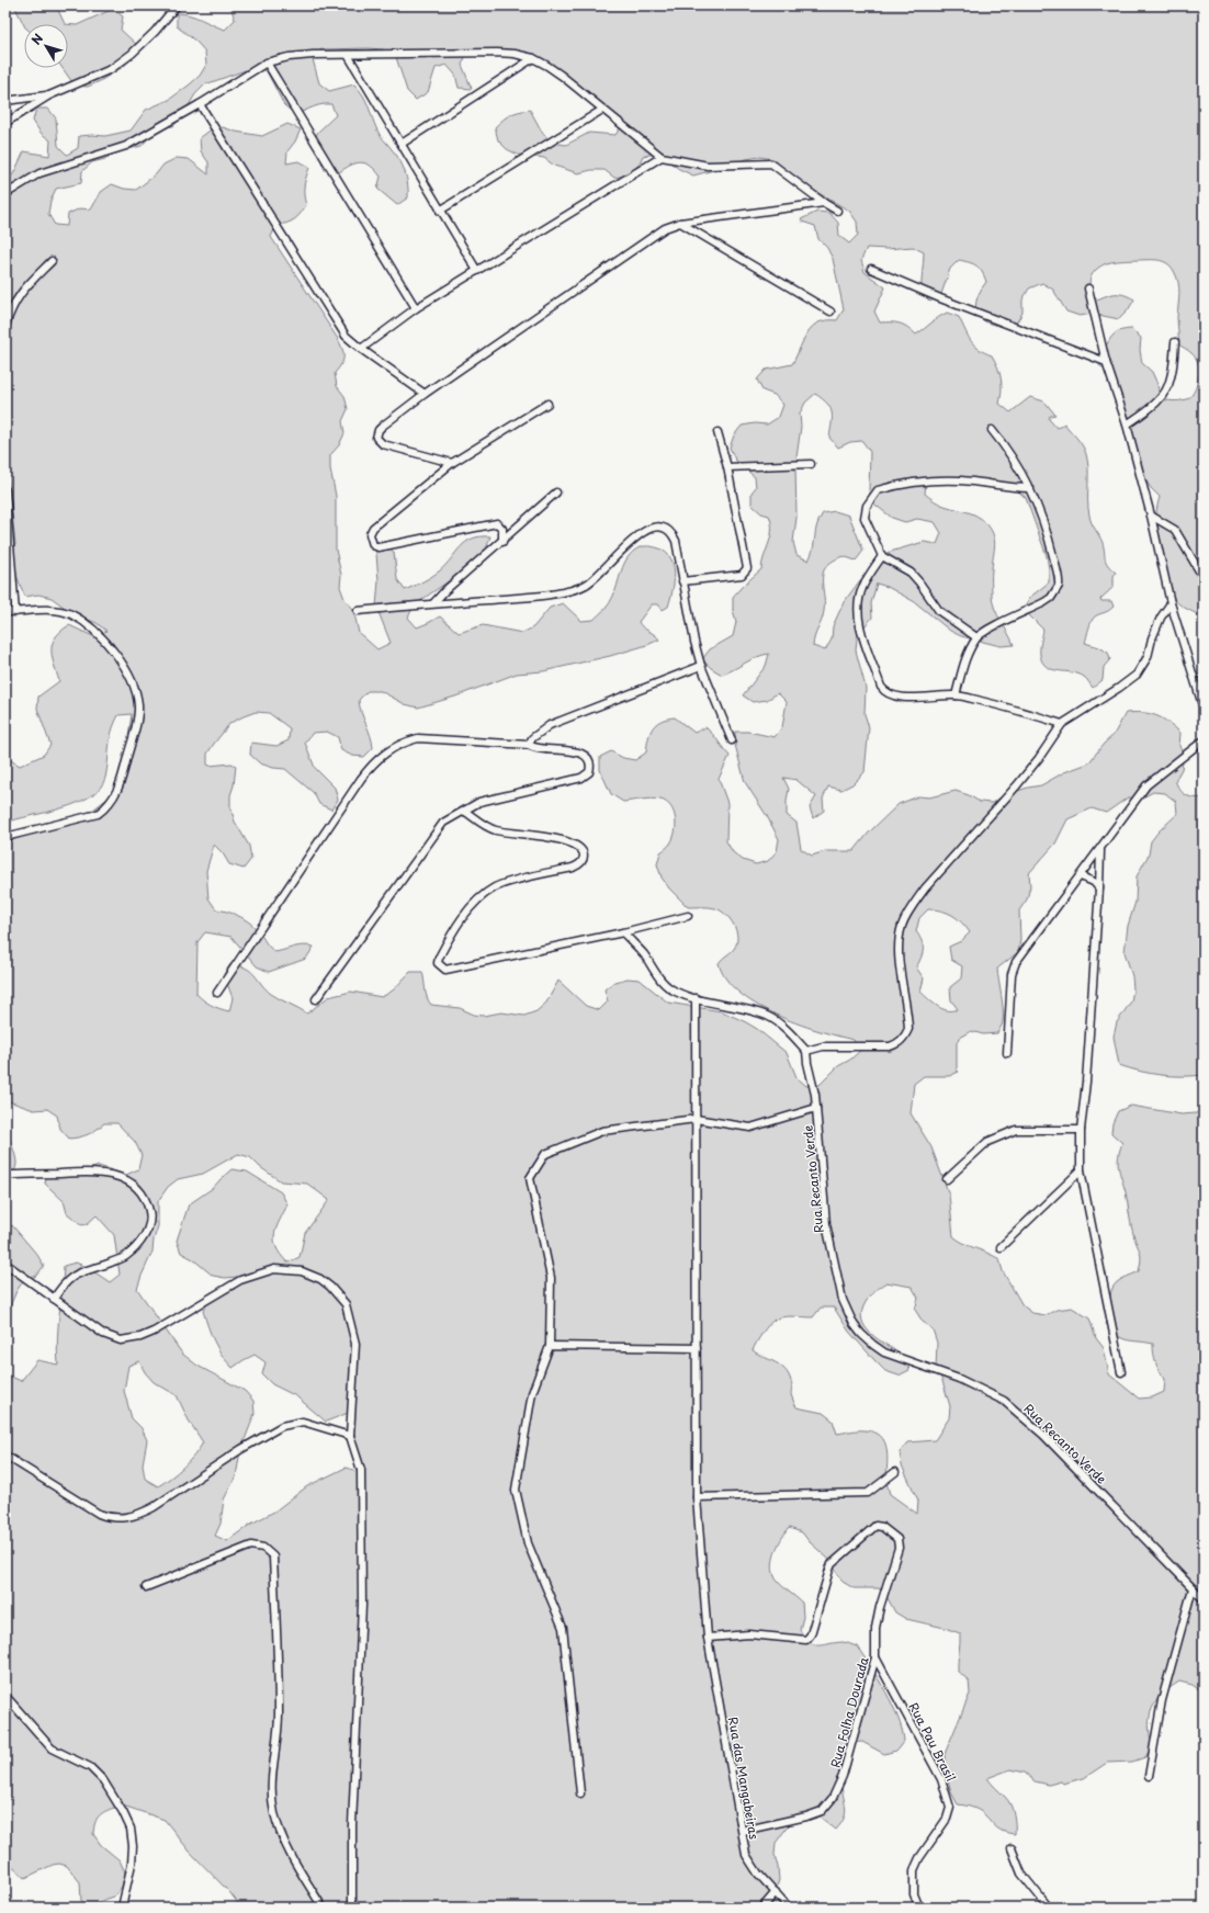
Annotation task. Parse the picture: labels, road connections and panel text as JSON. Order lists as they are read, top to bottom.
{
  "streets": {
    "street": [
      "Rua Recanto Verde",
      "Rua Folha Dourada",
      "Rua Pau Brasil",
      "Rua das Mangabeiras"
    ]
  },
  "crossings": [
    ["Rua Folha Dourada", "Rua Pau Brasil"],
    ["Rua Folha Dourada", "Rua das Mangabeiras"]
  ],
  "north": "top left"
}
